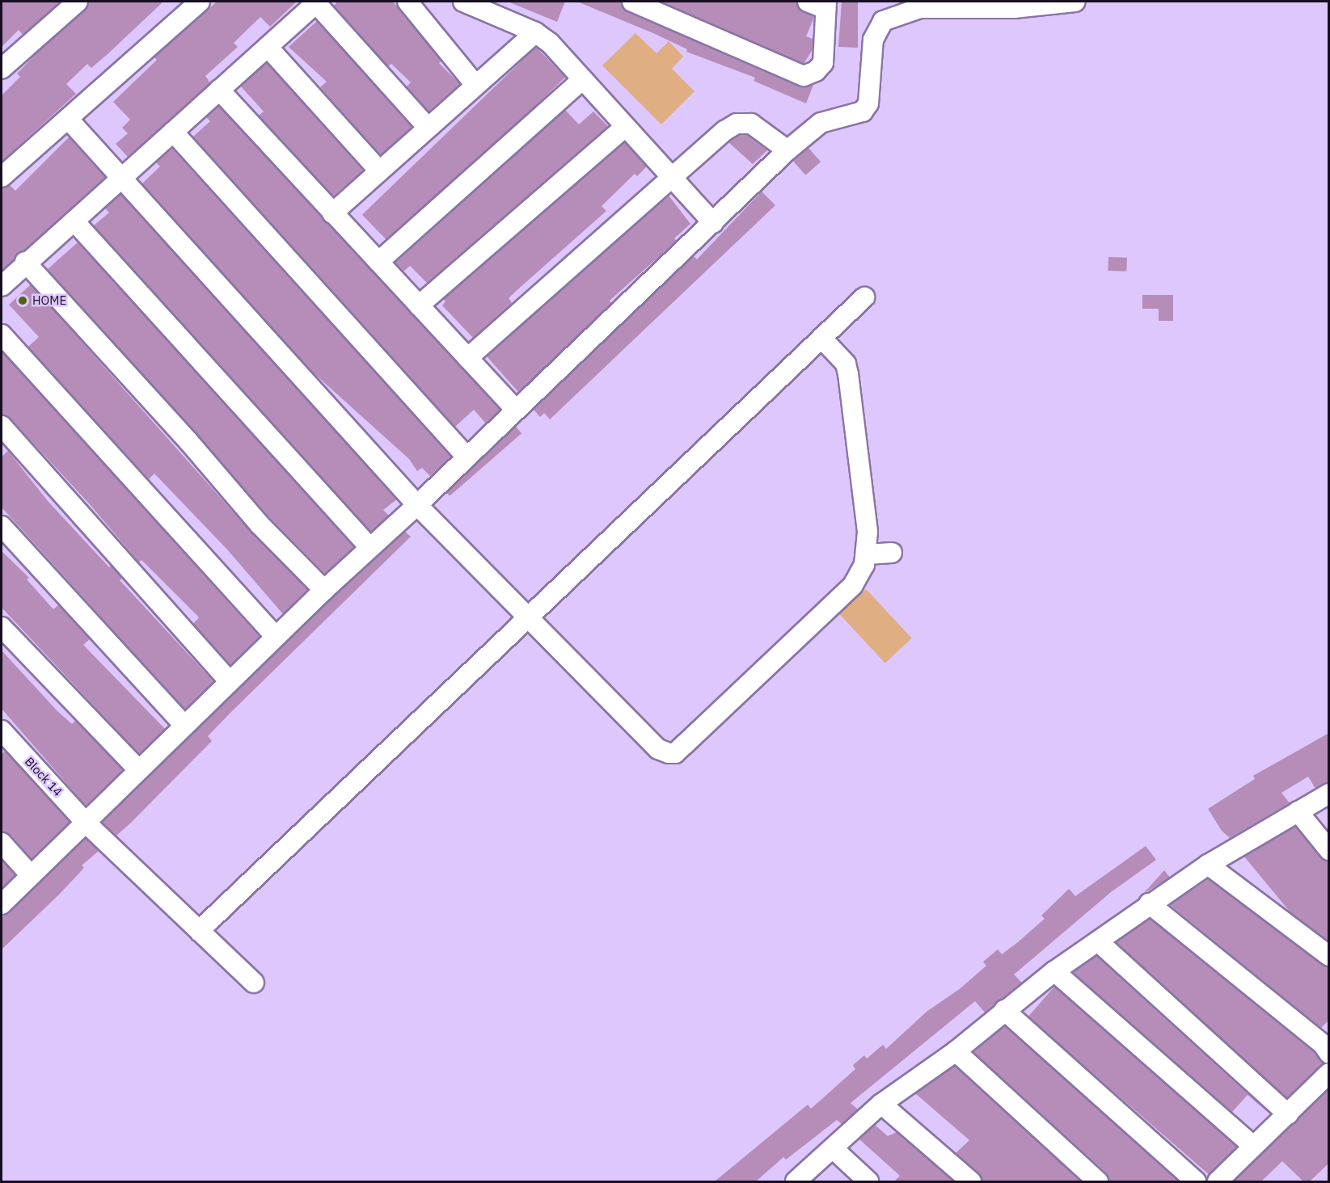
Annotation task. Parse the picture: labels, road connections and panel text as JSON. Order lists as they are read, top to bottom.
{
  "streets": {
    "street": ["Block 14"]
  },
  "places": ["HOME"]
}
